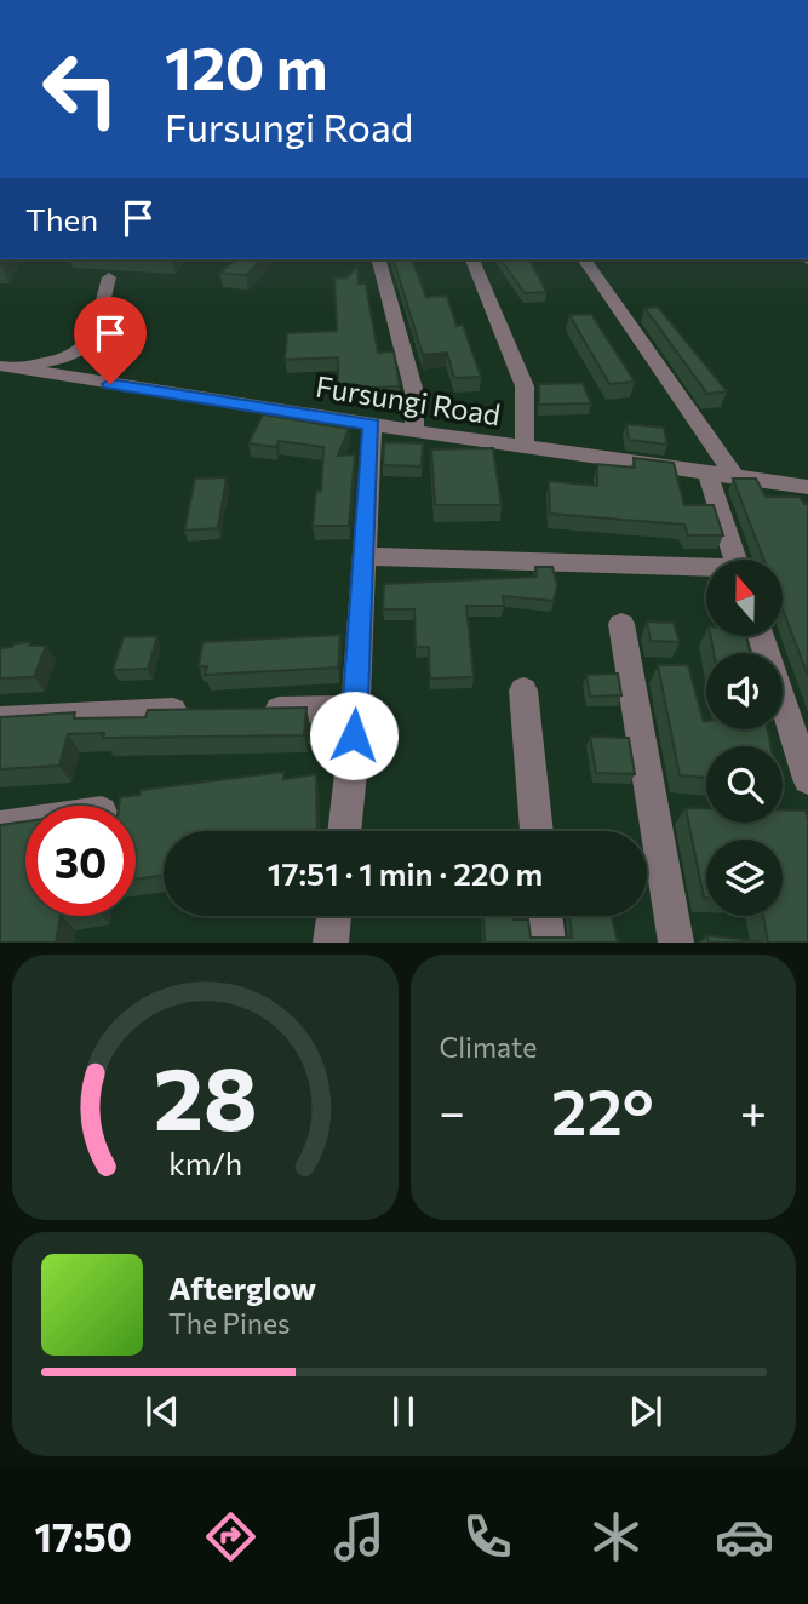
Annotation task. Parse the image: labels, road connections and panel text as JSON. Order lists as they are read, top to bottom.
{
  "streets": {
    "street": ["Fursungi Road"]
  },
  "north": "top",
  "page": {
    "turn": ["120 m", "Fursungi Road"],
    "then": "Then",
    "limit": "30",
    "trip": "17:51 · 1 min · 220 m",
    "tile": "Climate",
    "heat": ["−", "22°", "+"],
    "song": ["Afterglow", "The Pines"],
    "tabs": "17:50",
    "gauge": ["28", "km/h"]
  }
}
